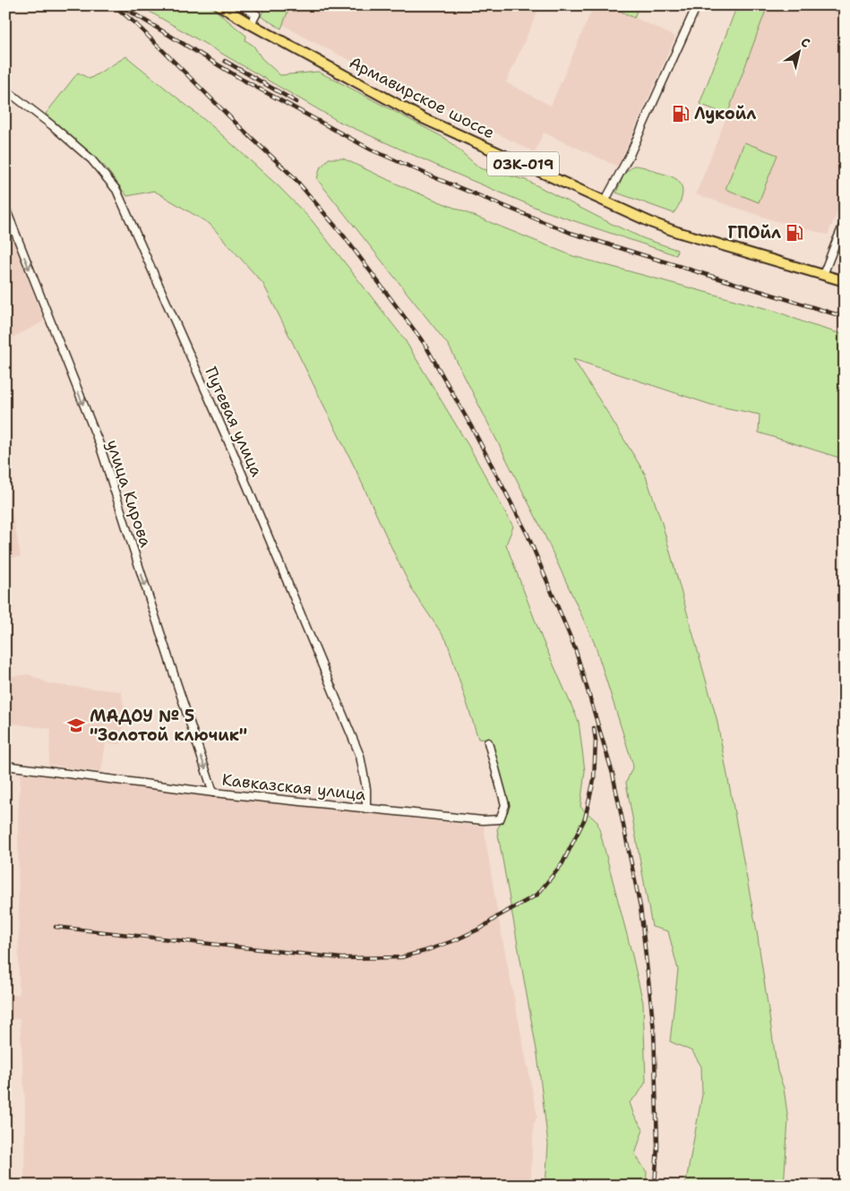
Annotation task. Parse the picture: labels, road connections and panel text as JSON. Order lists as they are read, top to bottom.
{
  "streets": {
    "main road": ["Армавирское шоссе", "03К-019"],
    "street": ["Путевая улица", "улица Кирова", "Кавказская улица"]
  },
  "crossings": [
    ["Путевая улица", "Кавказская улица"],
    ["улица Кирова", "Кавказская улица"]
  ],
  "one_way": ["улица Кирова"],
  "places": {
    "fuel station": ["Лукойл", "ГПОйл"],
    "school or university": ["МАДОУ № 5 \"Золотой ключик\""]
  },
  "north": "top right"
}
